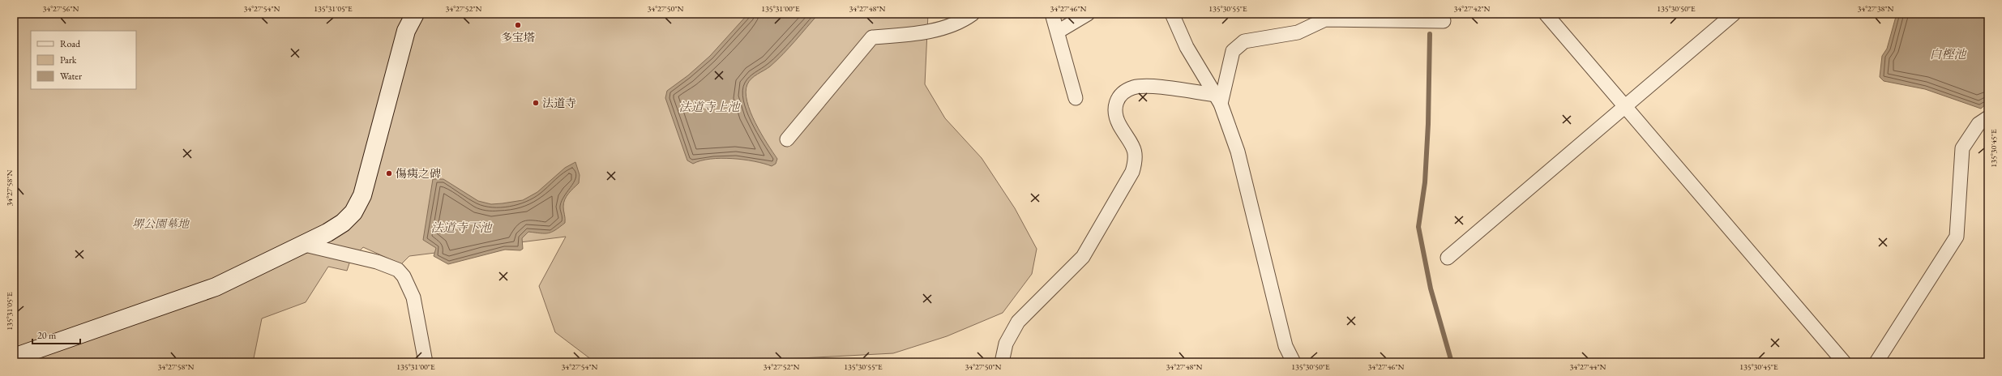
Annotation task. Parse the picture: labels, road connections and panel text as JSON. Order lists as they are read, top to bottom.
{
  "water": ["白樫池", "法道寺上池", "法道寺下池"],
  "parks": ["堺公園墓地"],
  "places": ["多宝塔", "法道寺", "傷痍之碑"],
  "legend": ["Road", "Park", "Water"],
  "scale_bar": "20 m",
  "coordinates": [
    "34°27'56\"N",
    "34°27'54\"N",
    "135°31'05\"E",
    "34°27'52\"N",
    "34°27'50\"N",
    "135°31'00\"E",
    "34°27'48\"N",
    "34°27'46\"N",
    "135°30'55\"E",
    "34°27'42\"N",
    "135°30'50\"E",
    "34°27'38\"N",
    "135°30'45\"E",
    "34°27'58\"N",
    "34°27'44\"N"
  ]
}
